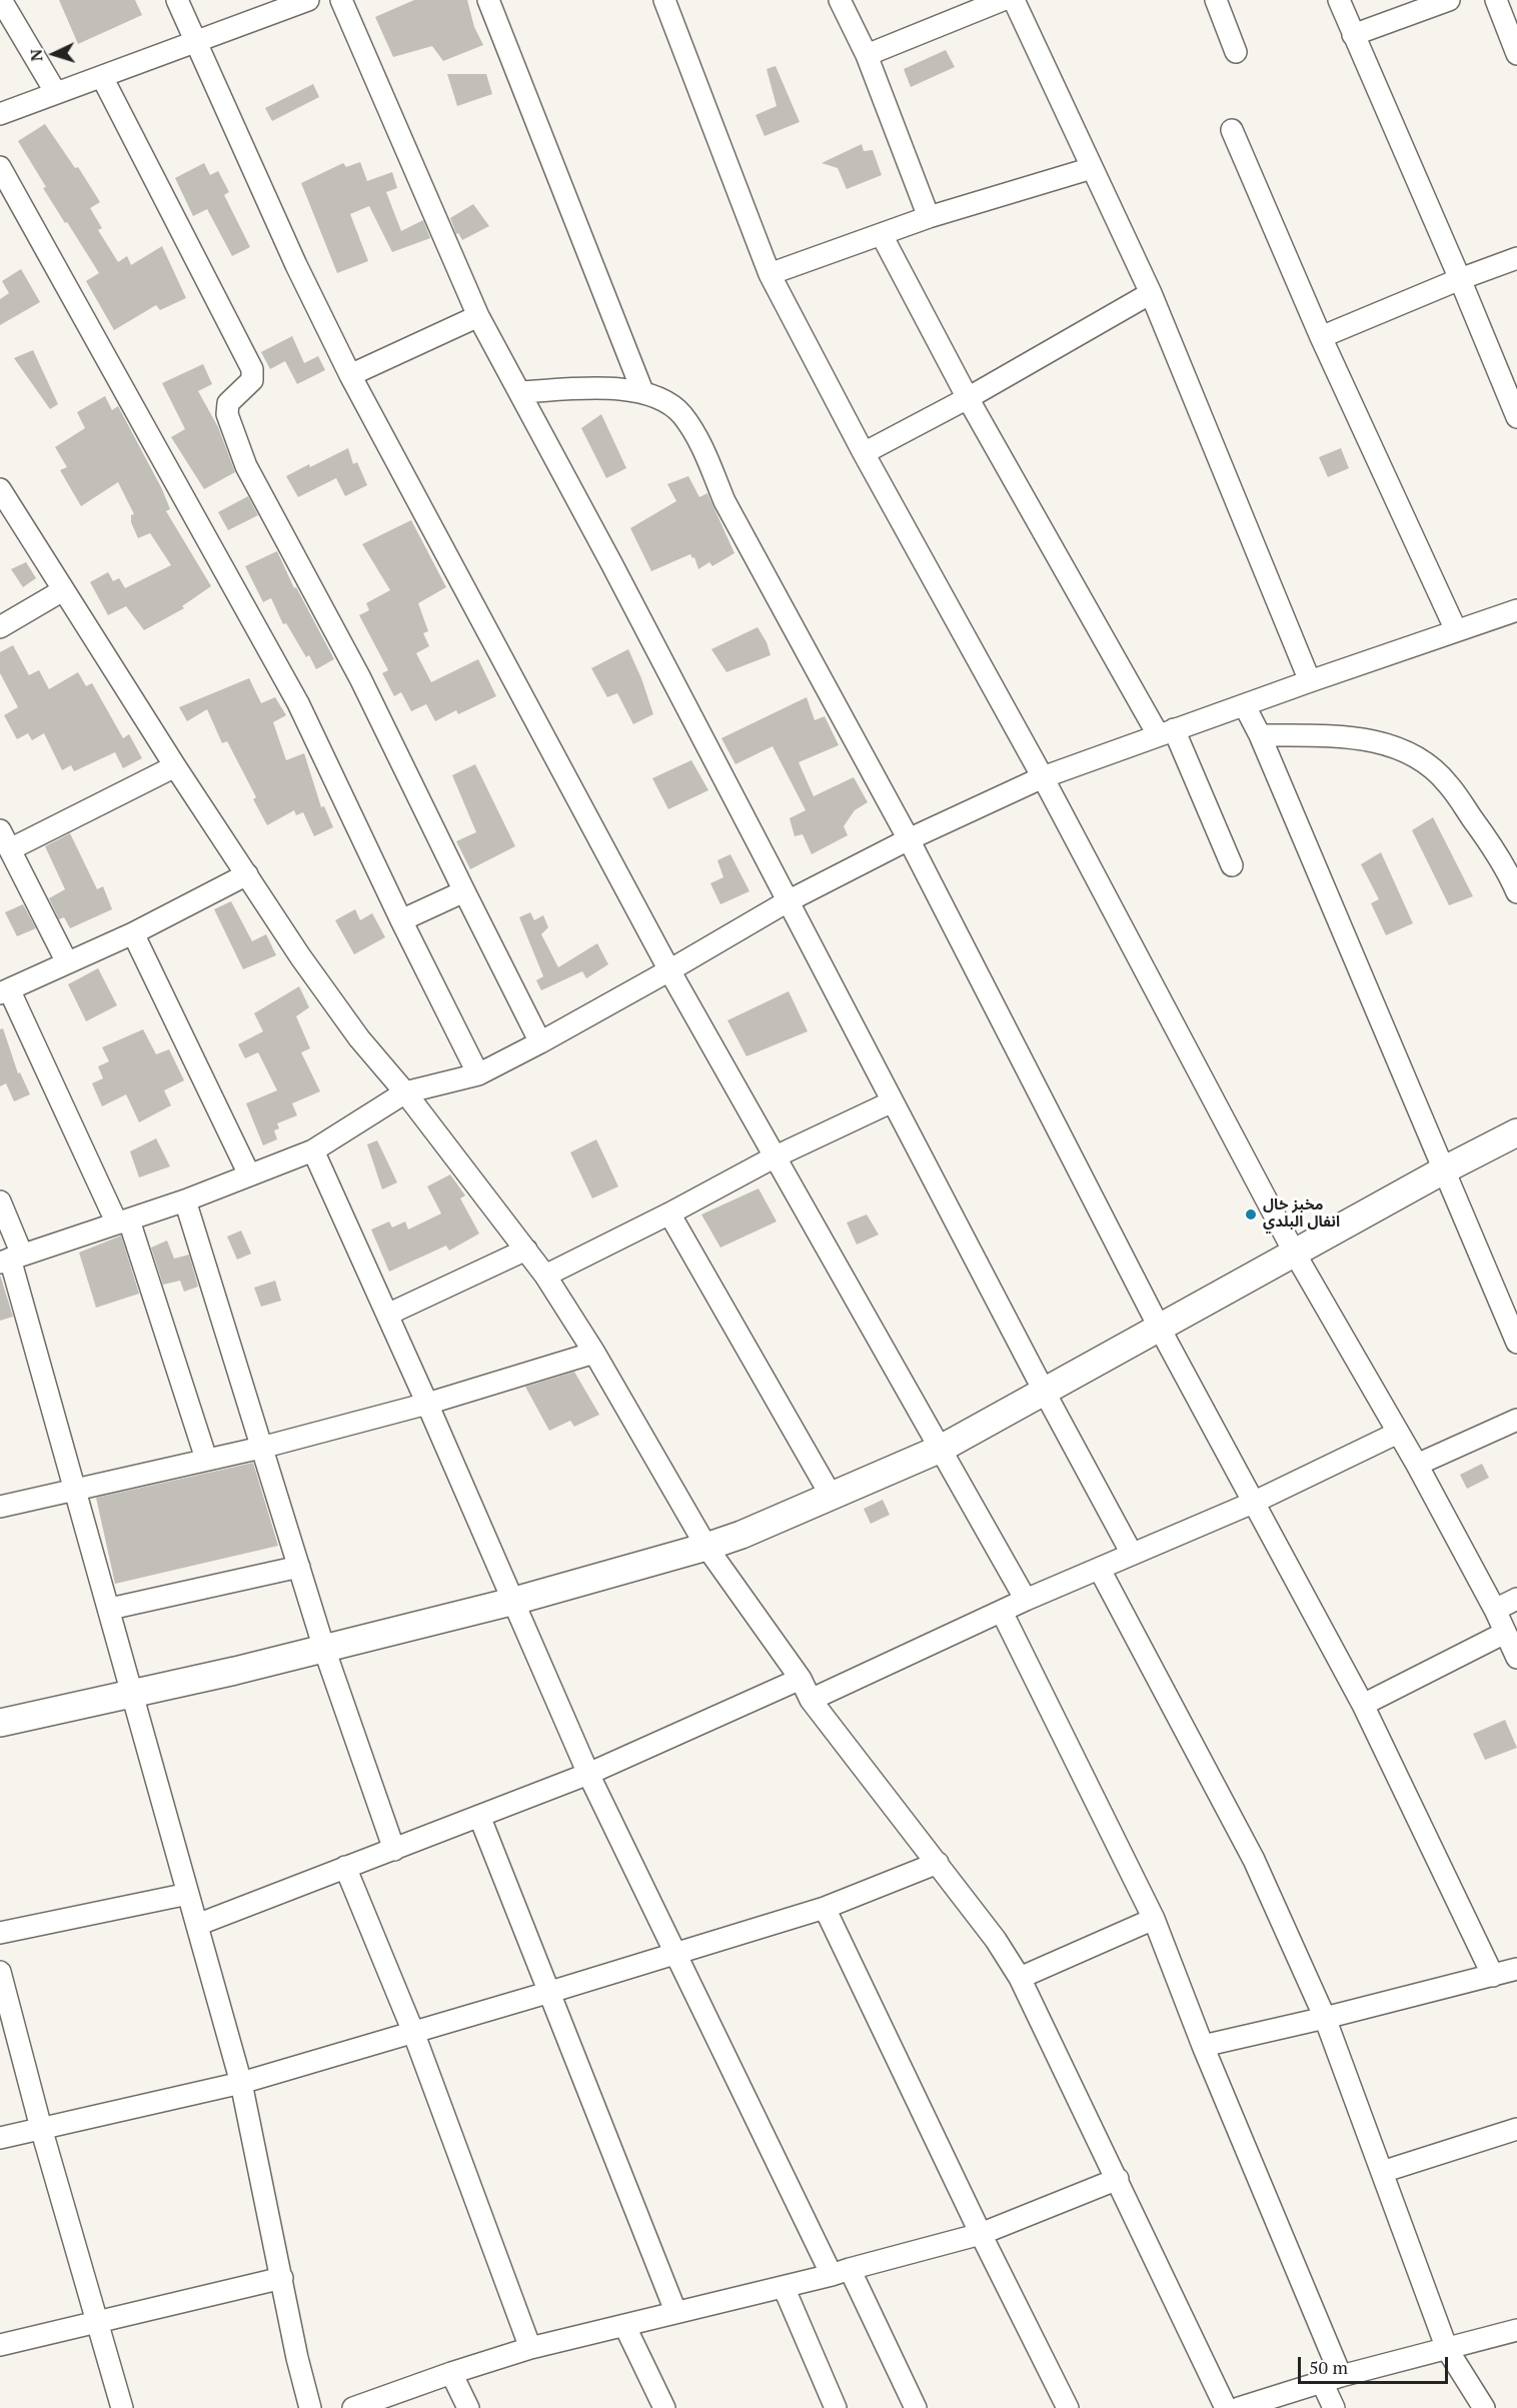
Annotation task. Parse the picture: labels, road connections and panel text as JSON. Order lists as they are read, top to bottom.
{
  "places": ["مخبز خال انفال البلدي"],
  "scale_bar": "50 m",
  "north": "left"
}
